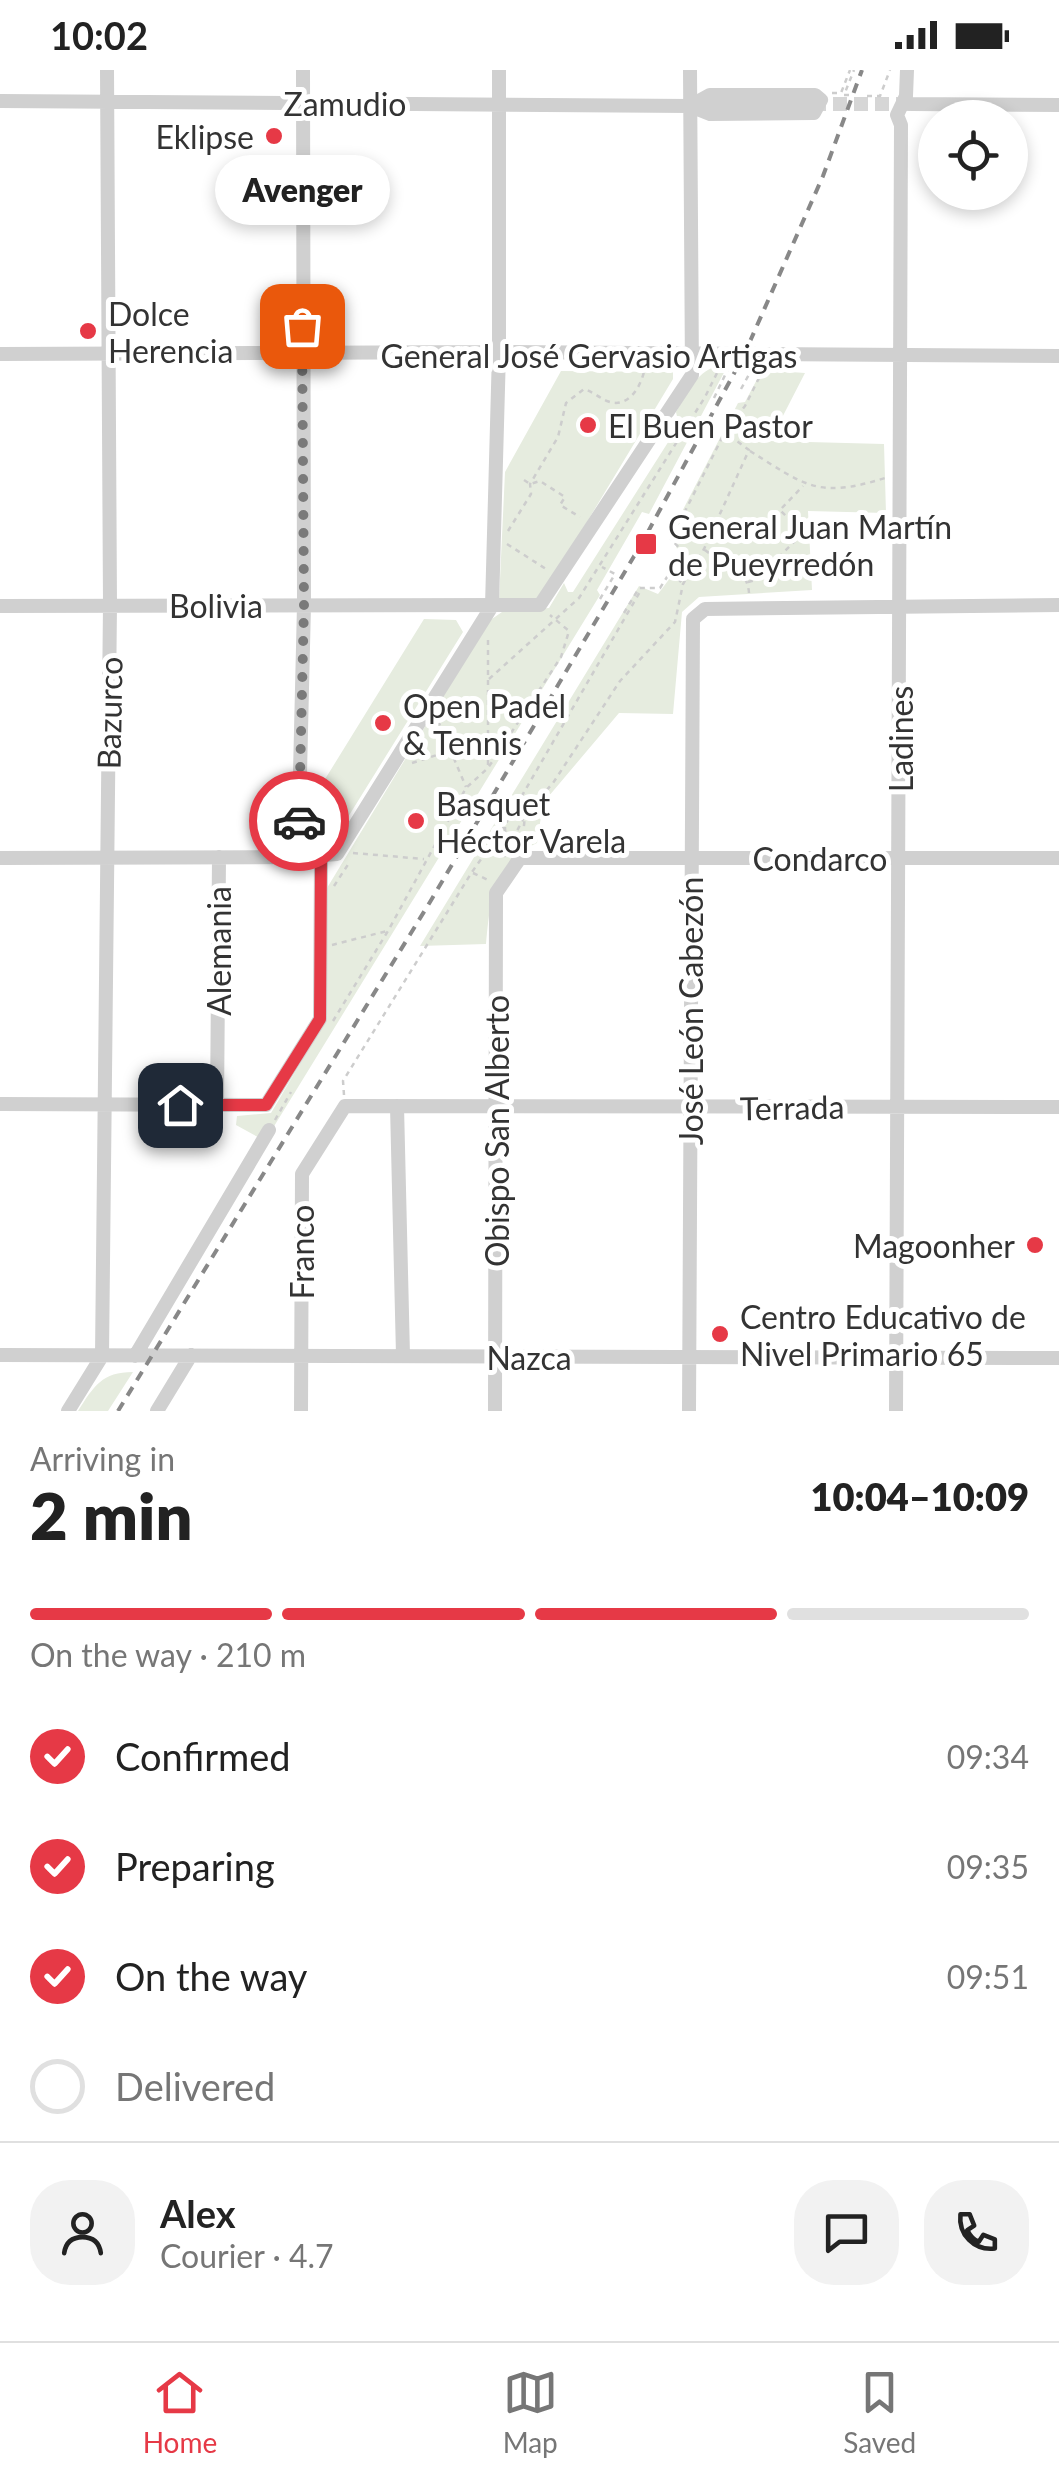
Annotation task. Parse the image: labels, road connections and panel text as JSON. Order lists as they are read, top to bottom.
{
  "streets": {
    "street": [
      "Zamudio",
      "General José Gervasio Artigas",
      "Bolivia",
      "Bazurco",
      "Ladines",
      "Condarco",
      "Alemania",
      "José León Cabezón",
      "Terrada",
      "Obispo San Alberto",
      "Franco",
      "Nazca"
    ]
  },
  "crossings": [
    ["Zamudio", "Bazurco"],
    ["General José Gervasio Artigas", "Bazurco"],
    ["General José Gervasio Artigas", "Ladines"],
    ["Bolivia", "Bazurco"],
    ["Bazurco", "Nazca"],
    ["Ladines", "Condarco"],
    ["Ladines", "Terrada"],
    ["Ladines", "Nazca"],
    ["Condarco", "José León Cabezón"],
    ["José León Cabezón", "Terrada"],
    ["José León Cabezón", "Nazca"],
    ["Terrada", "Obispo San Alberto"],
    ["Terrada", "Franco"],
    ["Obispo San Alberto", "Nazca"],
    ["Franco", "Nazca"]
  ],
  "places": {
    "other": [
      "Eklipse",
      "Avenger",
      "Dolce Herencia",
      "El Buen Pastor",
      "Open Padel & Tennis",
      "Basquet Héctor Varela",
      "Magoonher",
      "Centro Educativo de Nivel Primario 65"
    ],
    "transit": ["General Juan Martín de Pueyrredón"]
  },
  "page": {
    "status": "10:02",
    "bubble": "Avenger",
    "heading": ["2 min", "Arriving in", "10:04–10:09"],
    "panel": ["Alex", "Courier · 4.7"],
    "bar": "On the way · 210 m",
    "list": [
      ["Confirmed", "09:34"],
      ["Preparing", "09:35"],
      ["On the way", "09:51"],
      "Delivered"
    ],
    "tabs": ["Home", "Map", "Saved"]
  }
}
